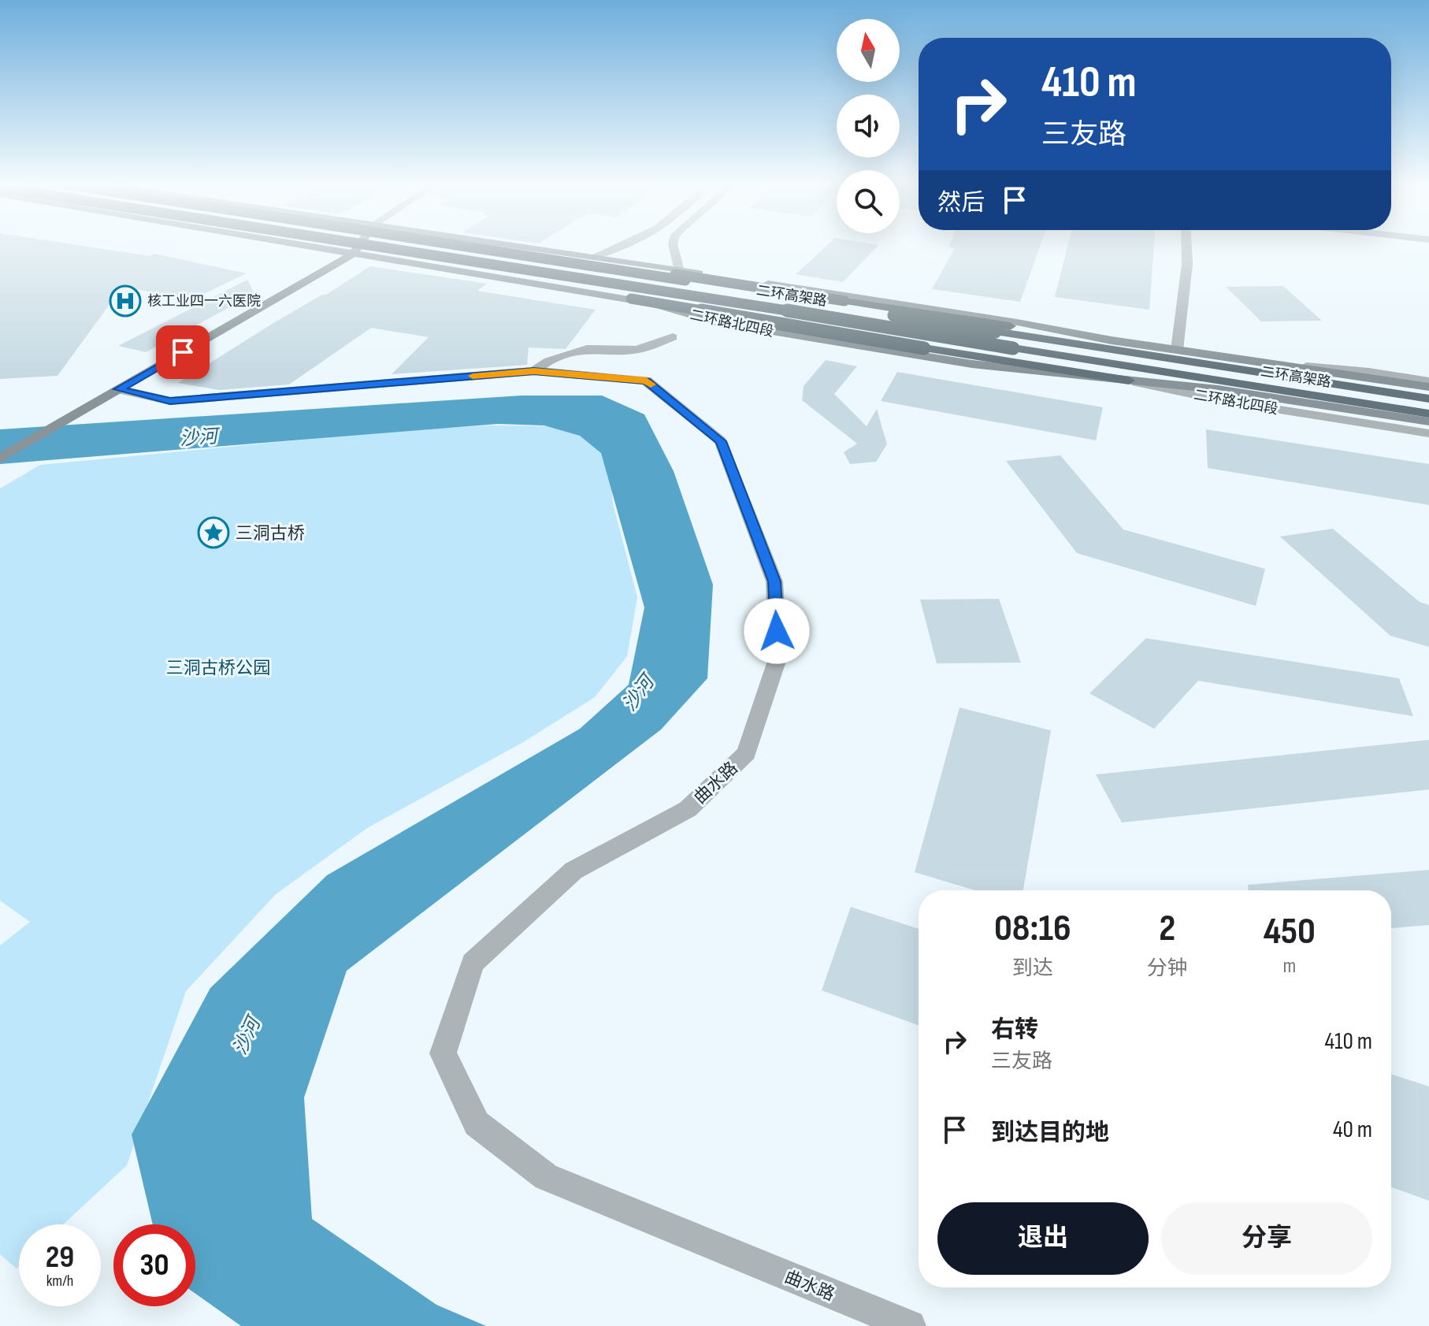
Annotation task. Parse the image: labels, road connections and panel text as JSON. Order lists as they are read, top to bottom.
{
  "streets": {
    "highway": ["二环高架路"],
    "main road": ["二环路北四段"],
    "street": ["曲水路"]
  },
  "water": ["沙河"],
  "parks": ["三洞古桥公园"],
  "places": {
    "hospital": ["核工业四一六医院"],
    "place": ["三洞古桥"]
  },
  "north": "top",
  "page": {
    "turn": ["410 m", "三友路"],
    "then": "然后",
    "eta": [
      "08:16",
      "到达",
      "2",
      "分钟",
      "450",
      "m"
    ],
    "list": [
      {
        "name": "右转",
        "note": "三友路",
        "value": "410 m"
      },
      {
        "name": "到达目的地",
        "value": "40 m"
      }
    ],
    "buttons": ["退出", "分享"],
    "speed": "29 km/h",
    "limit": "30"
  }
}
